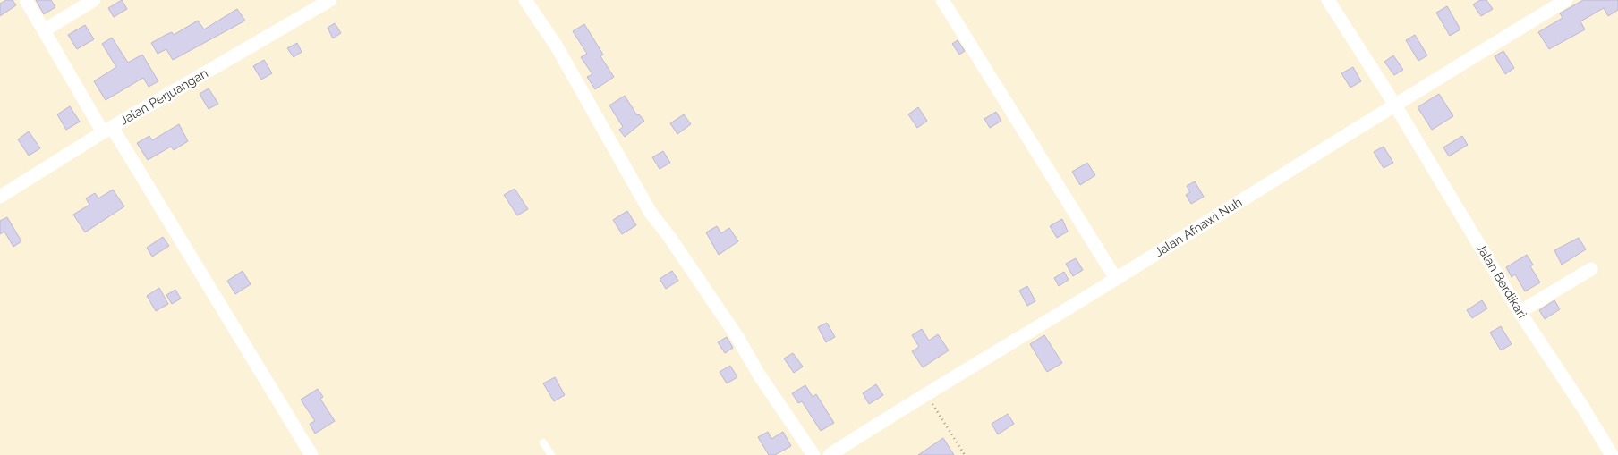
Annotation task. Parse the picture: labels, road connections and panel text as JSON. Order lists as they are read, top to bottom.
{
  "streets": {
    "street": ["Jalan Perjuangan", "Jalan Afnawi Nuh", "Jalan Berdikari"]
  },
  "crossings": [
    ["Jalan Afnawi Nuh", "Jalan Berdikari"]
  ]
}
